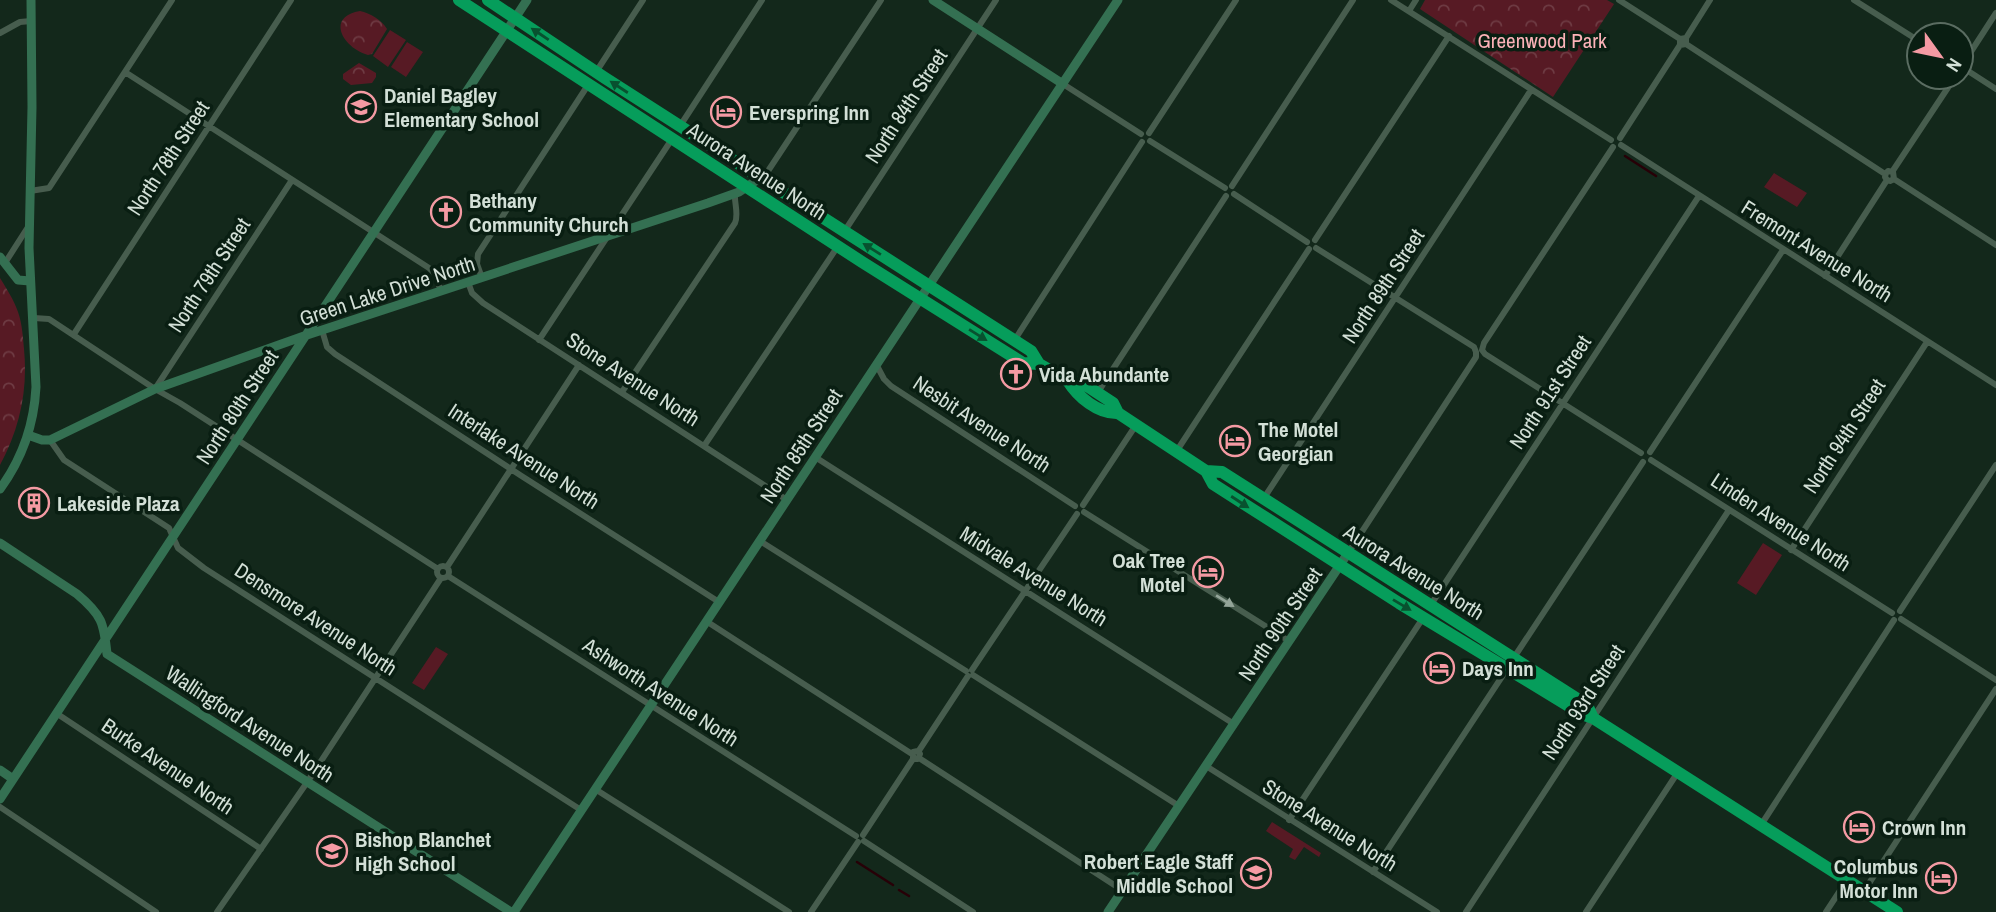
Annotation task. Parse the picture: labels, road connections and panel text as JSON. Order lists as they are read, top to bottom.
{
  "streets": {
    "highway": ["Aurora Avenue North"],
    "main road": [
      "Green Lake Drive North",
      "North 80th Street",
      "North 85th Street",
      "North 90th Street",
      "Wallingford Avenue North"
    ],
    "street": [
      "North 84th Street",
      "North 78th Street",
      "Fremont Avenue North",
      "North 79th Street",
      "North 89th Street",
      "Stone Avenue North",
      "North 91st Street",
      "Nesbit Avenue North",
      "North 94th Street",
      "Interlake Avenue North",
      "Linden Avenue North",
      "Midvale Avenue North",
      "Densmore Avenue North",
      "Ashworth Avenue North",
      "North 93rd Street",
      "Burke Avenue North"
    ]
  },
  "crossings": [
    ["North 84th Street", "Aurora Avenue North"],
    ["Aurora Avenue North", "North 89th Street"],
    ["Aurora Avenue North", "Green Lake Drive North"],
    ["Aurora Avenue North", "North 91st Street"],
    ["Aurora Avenue North", "North 80th Street"],
    ["Aurora Avenue North", "North 85th Street"],
    ["Aurora Avenue North", "North 90th Street"],
    ["Aurora Avenue North", "North 93rd Street"],
    ["Fremont Avenue North", "North 89th Street"],
    ["Fremont Avenue North", "North 91st Street"],
    ["Fremont Avenue North", "North 94th Street"],
    ["Fremont Avenue North", "North 90th Street"],
    ["North 79th Street", "Green Lake Drive North"],
    ["Green Lake Drive North", "Stone Avenue North"],
    ["Green Lake Drive North", "North 80th Street"],
    ["Green Lake Drive North", "Interlake Avenue North"],
    ["Green Lake Drive North", "Densmore Avenue North"],
    ["Stone Avenue North", "North 85th Street"],
    ["Stone Avenue North", "North 90th Street"],
    ["North 80th Street", "Densmore Avenue North"],
    ["North 80th Street", "Wallingford Avenue North"],
    ["North 80th Street", "Burke Avenue North"],
    ["Nesbit Avenue North", "North 85th Street"],
    ["Nesbit Avenue North", "North 90th Street"],
    ["North 94th Street", "Linden Avenue North"],
    ["North 85th Street", "Interlake Avenue North"],
    ["North 85th Street", "Midvale Avenue North"],
    ["North 85th Street", "Densmore Avenue North"],
    ["North 85th Street", "Ashworth Avenue North"],
    ["North 85th Street", "Wallingford Avenue North"],
    ["Linden Avenue North", "North 93rd Street"],
    ["Midvale Avenue North", "North 90th Street"]
  ],
  "one_way": ["Nesbit Avenue North"],
  "parks": ["Greenwood Park"],
  "places": {
    "school or university": ["Daniel Bagley Elementary School", "Bishop Blanchet High School", "Robert Eagle Staff Middle School"],
    "hotel": [
      "Everspring Inn",
      "The Motel Georgian",
      "Oak Tree Motel",
      "Days Inn",
      "Crown Inn",
      "Columbus Motor Inn"
    ],
    "church": ["Bethany Community Church", "Vida Abundante"],
    "building": ["Lakeside Plaza"]
  },
  "north": "bottom right"
}
